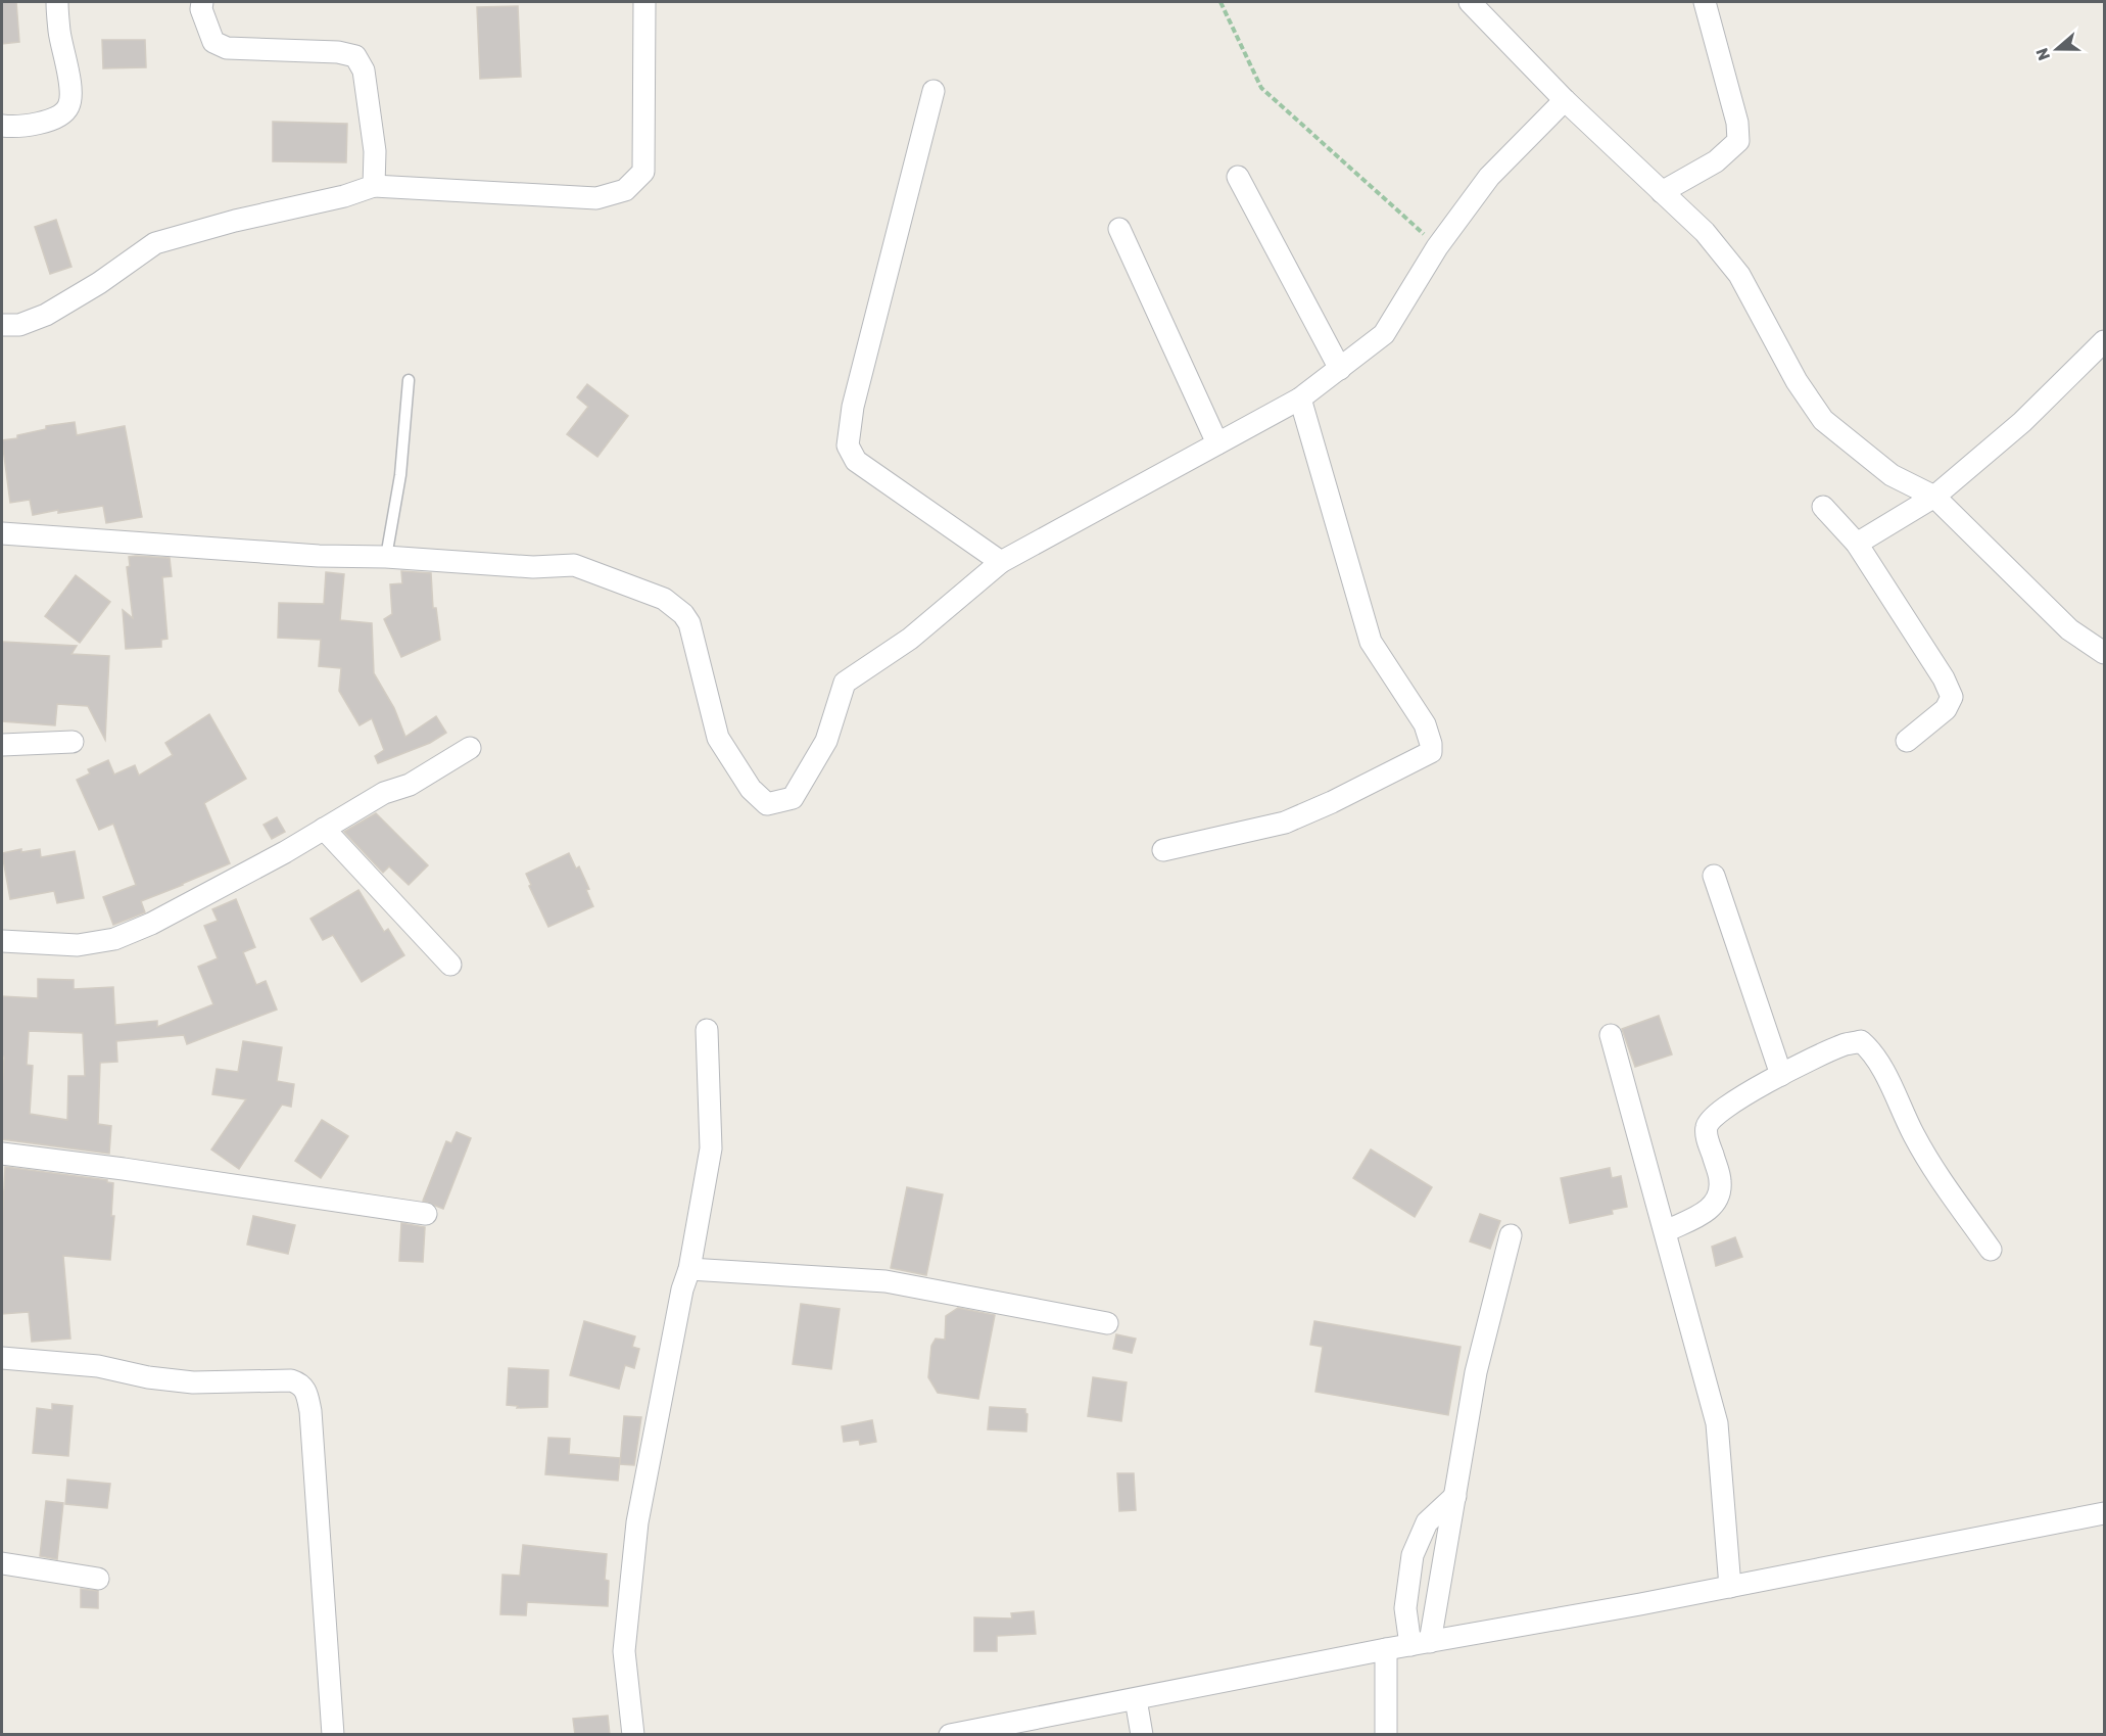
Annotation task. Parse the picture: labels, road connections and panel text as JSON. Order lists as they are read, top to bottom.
{
  "north": "left"
}
